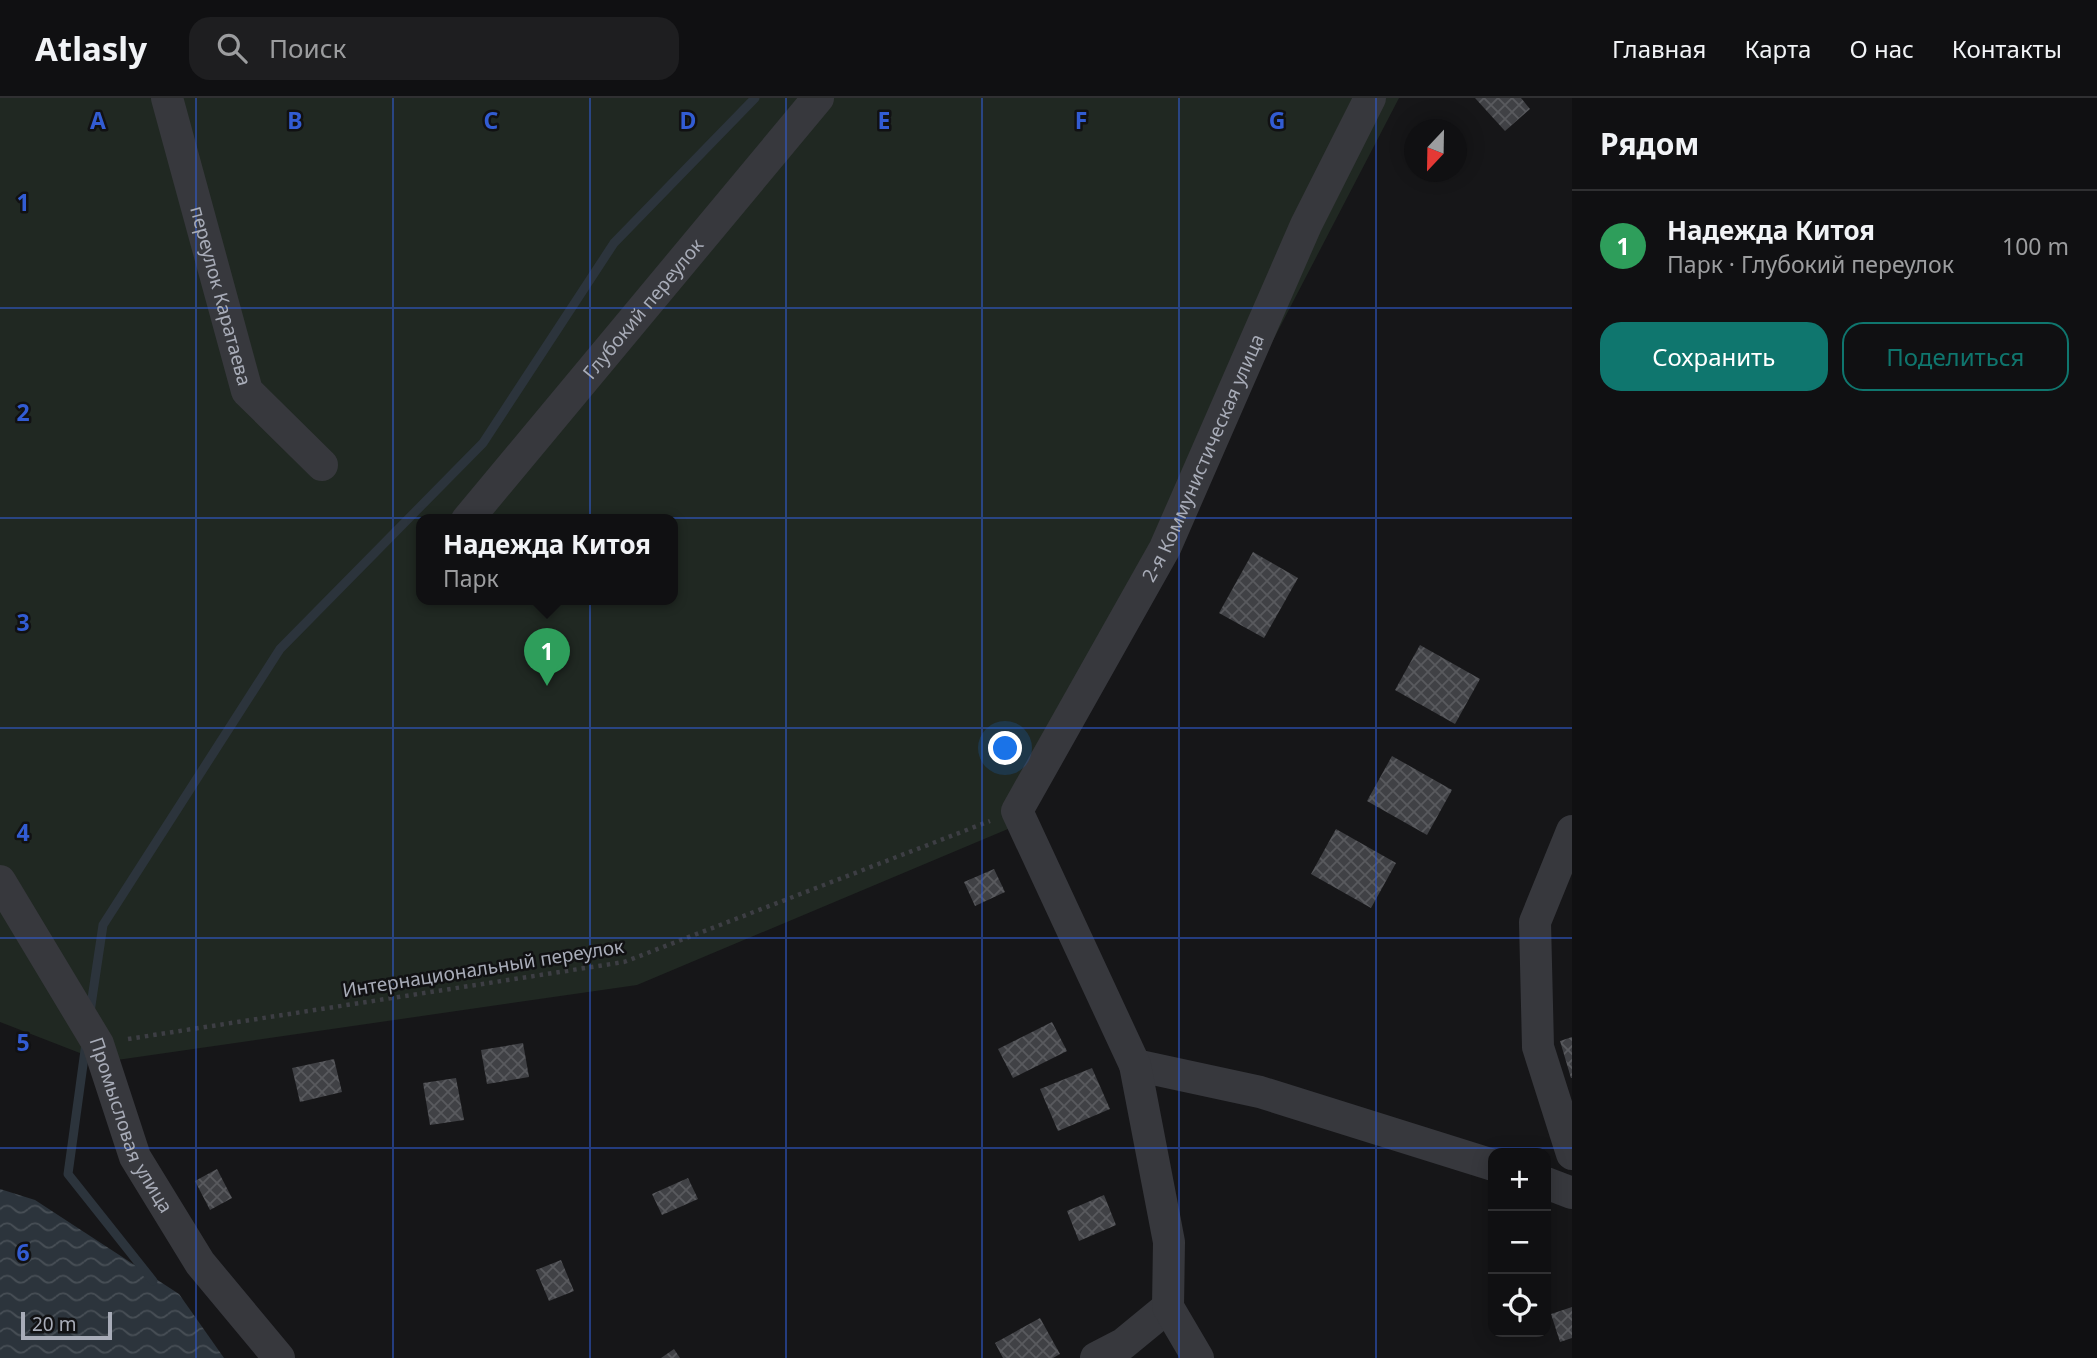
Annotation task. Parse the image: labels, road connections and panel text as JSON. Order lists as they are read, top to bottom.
{
  "streets": {
    "street": [
      "переулок Каратаева",
      "Глубокий переулок",
      "2-я Коммунистическая улица",
      "Промысловая улица"
    ],
    "path": ["Интернациональный переулок"]
  },
  "crossings": [
    ["2-я Коммунистическая улица", "Интернациональный переулок"],
    ["Интернациональный переулок", "Промысловая улица"]
  ],
  "scale_bar": "20 m",
  "north": "bottom",
  "page": {
    "header": "Atlasly",
    "search": "Поиск",
    "nav": [
      "Главная",
      "Карта",
      "О нас",
      "Контакты"
    ],
    "heading": "Рядом",
    "list": [
      {
        "mark": "1",
        "name": "Надежда Китоя",
        "note": "Парк · Глубокий переулок",
        "value": "100 m"
      }
    ],
    "buttons": ["Сохранить", "Поделиться"],
    "popup": ["Надежда Китоя", "Парк"],
    "pins": "1",
    "map_buttons": ["+", "−"],
    "scale": "20 m"
  },
  "grid": {
    "columns": [
      "A",
      "B",
      "C",
      "D",
      "E",
      "F",
      "G"
    ],
    "rows": [
      "1",
      "2",
      "3",
      "4",
      "5",
      "6"
    ]
  }
}
